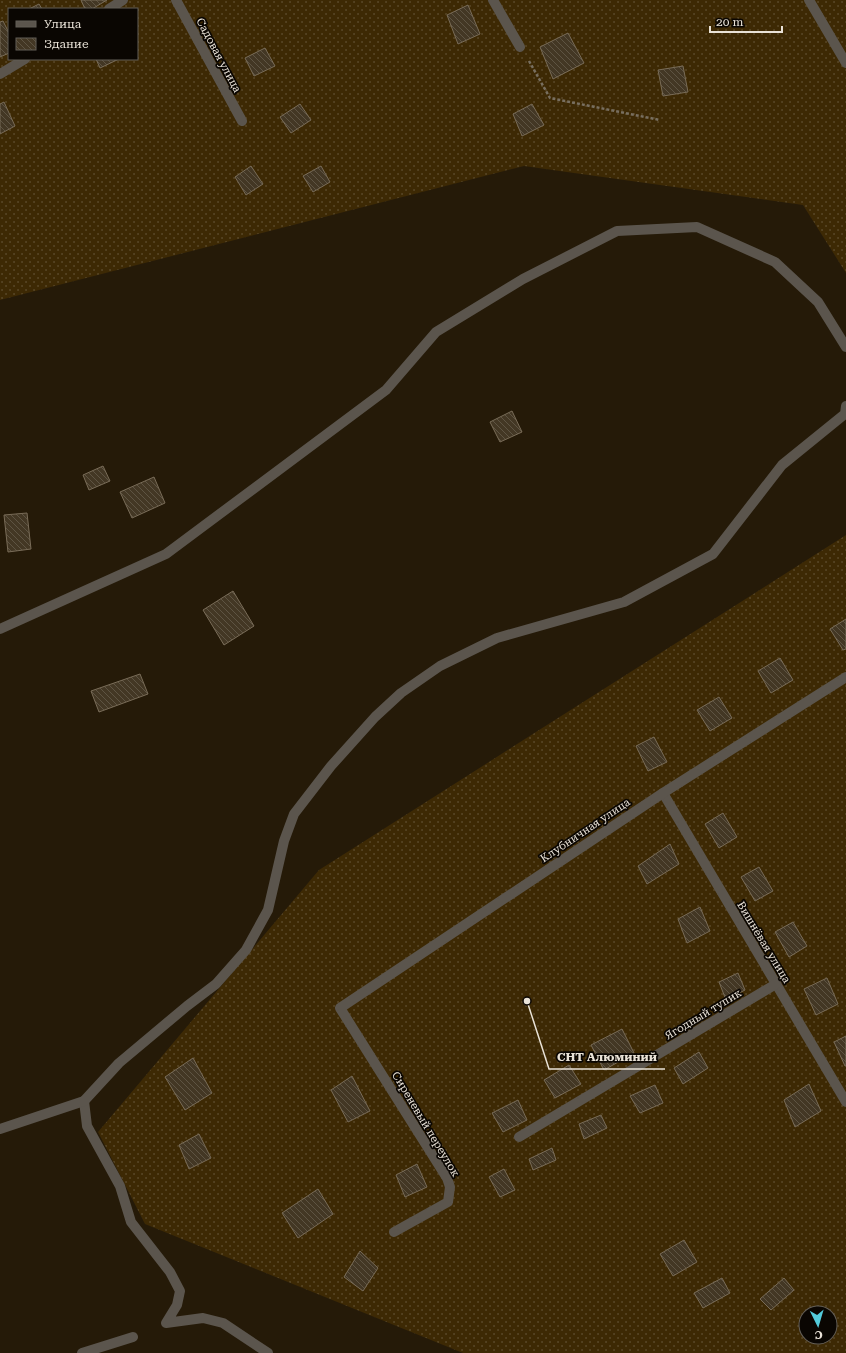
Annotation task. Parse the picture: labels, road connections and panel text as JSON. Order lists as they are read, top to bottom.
{
  "streets": {
    "street": [
      "Садовая улица",
      "Клубничная улица",
      "Вишнёвая улица",
      "Ягодный тупик",
      "Сиреневый переулок"
    ]
  },
  "crossings": [
    ["Клубничная улица", "Вишнёвая улица"],
    ["Клубничная улица", "Сиреневый переулок"],
    ["Вишнёвая улица", "Ягодный тупик"]
  ],
  "places": ["СНТ Алюминий"],
  "legend": ["Улица", "Здание"],
  "scale_bar": "20 m",
  "north": "bottom"
}
